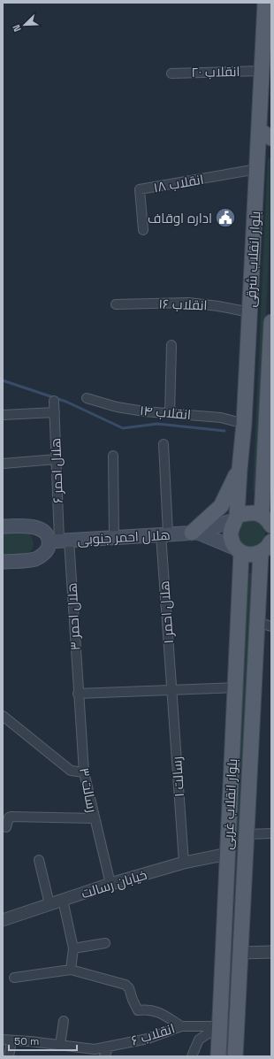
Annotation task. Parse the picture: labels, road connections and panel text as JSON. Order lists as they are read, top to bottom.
{
  "streets": {
    "main road": ["بلوار انقلاب شرقی", "هلال احمر جنوبی", "بلوار انقلاب غربی"],
    "street": [
      "انقلاب ۲۰",
      "انقلاب ۱۸",
      "انقلاب ۱۶",
      "انقلاب ۱۴",
      "هلال احمر ۶",
      "هلال احمر ۱",
      "هلال احمر ۳",
      "رسالت ۱",
      "رسالت ۳",
      "خیابان رسالت",
      "انقلاب ۶"
    ]
  },
  "crossings": [
    ["انقلاب ۲۰", "بلوار انقلاب شرقی"],
    ["انقلاب ۱۸", "بلوار انقلاب شرقی"],
    ["بلوار انقلاب شرقی", "انقلاب ۱۶"],
    ["بلوار انقلاب شرقی", "انقلاب ۱۴"],
    ["بلوار انقلاب شرقی", "هلال احمر جنوبی"],
    ["بلوار انقلاب شرقی", "بلوار انقلاب غربی"],
    ["هلال احمر ۶", "هلال احمر جنوبی"],
    ["هلال احمر ۶", "هلال احمر ۳"],
    ["هلال احمر جنوبی", "هلال احمر ۱"],
    ["هلال احمر جنوبی", "هلال احمر ۳"],
    ["هلال احمر جنوبی", "بلوار انقلاب غربی"],
    ["هلال احمر ۱", "رسالت ۱"],
    ["هلال احمر ۳", "رسالت ۳"],
    ["رسالت ۱", "خیابان رسالت"],
    ["رسالت ۳", "خیابان رسالت"],
    ["بلوار انقلاب غربی", "خیابان رسالت"],
    ["بلوار انقلاب غربی", "انقلاب ۶"]
  ],
  "places": {
    "public building": ["اداره اوقاف"]
  },
  "scale_bar": "50 m",
  "north": "bottom left"
}
